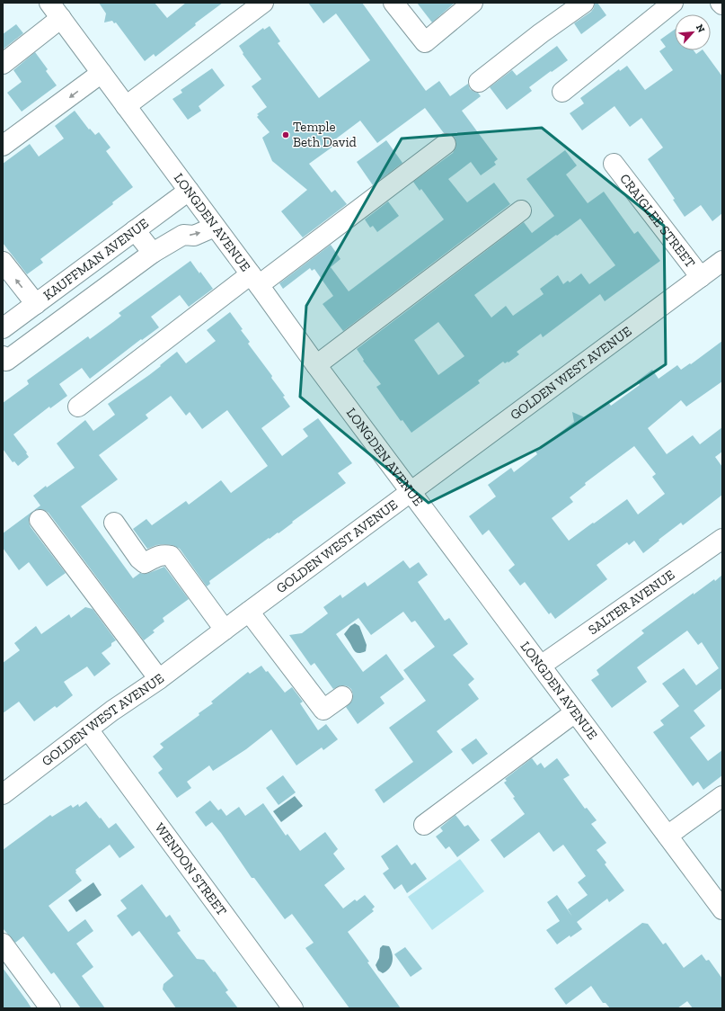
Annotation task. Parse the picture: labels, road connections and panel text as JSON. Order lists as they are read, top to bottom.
{
  "streets": {
    "street": [
      "CRAIGLEE STREET",
      "LONGDEN AVENUE",
      "KAUFFMAN AVENUE",
      "GOLDEN WEST AVENUE",
      "SALTER AVENUE",
      "WENDON STREET"
    ]
  },
  "crossings": [
    ["CRAIGLEE STREET", "GOLDEN WEST AVENUE"],
    ["LONGDEN AVENUE", "KAUFFMAN AVENUE"],
    ["LONGDEN AVENUE", "GOLDEN WEST AVENUE"],
    ["LONGDEN AVENUE", "SALTER AVENUE"],
    ["GOLDEN WEST AVENUE", "WENDON STREET"]
  ],
  "places": ["Temple Beth David"],
  "north": "top right"
}
